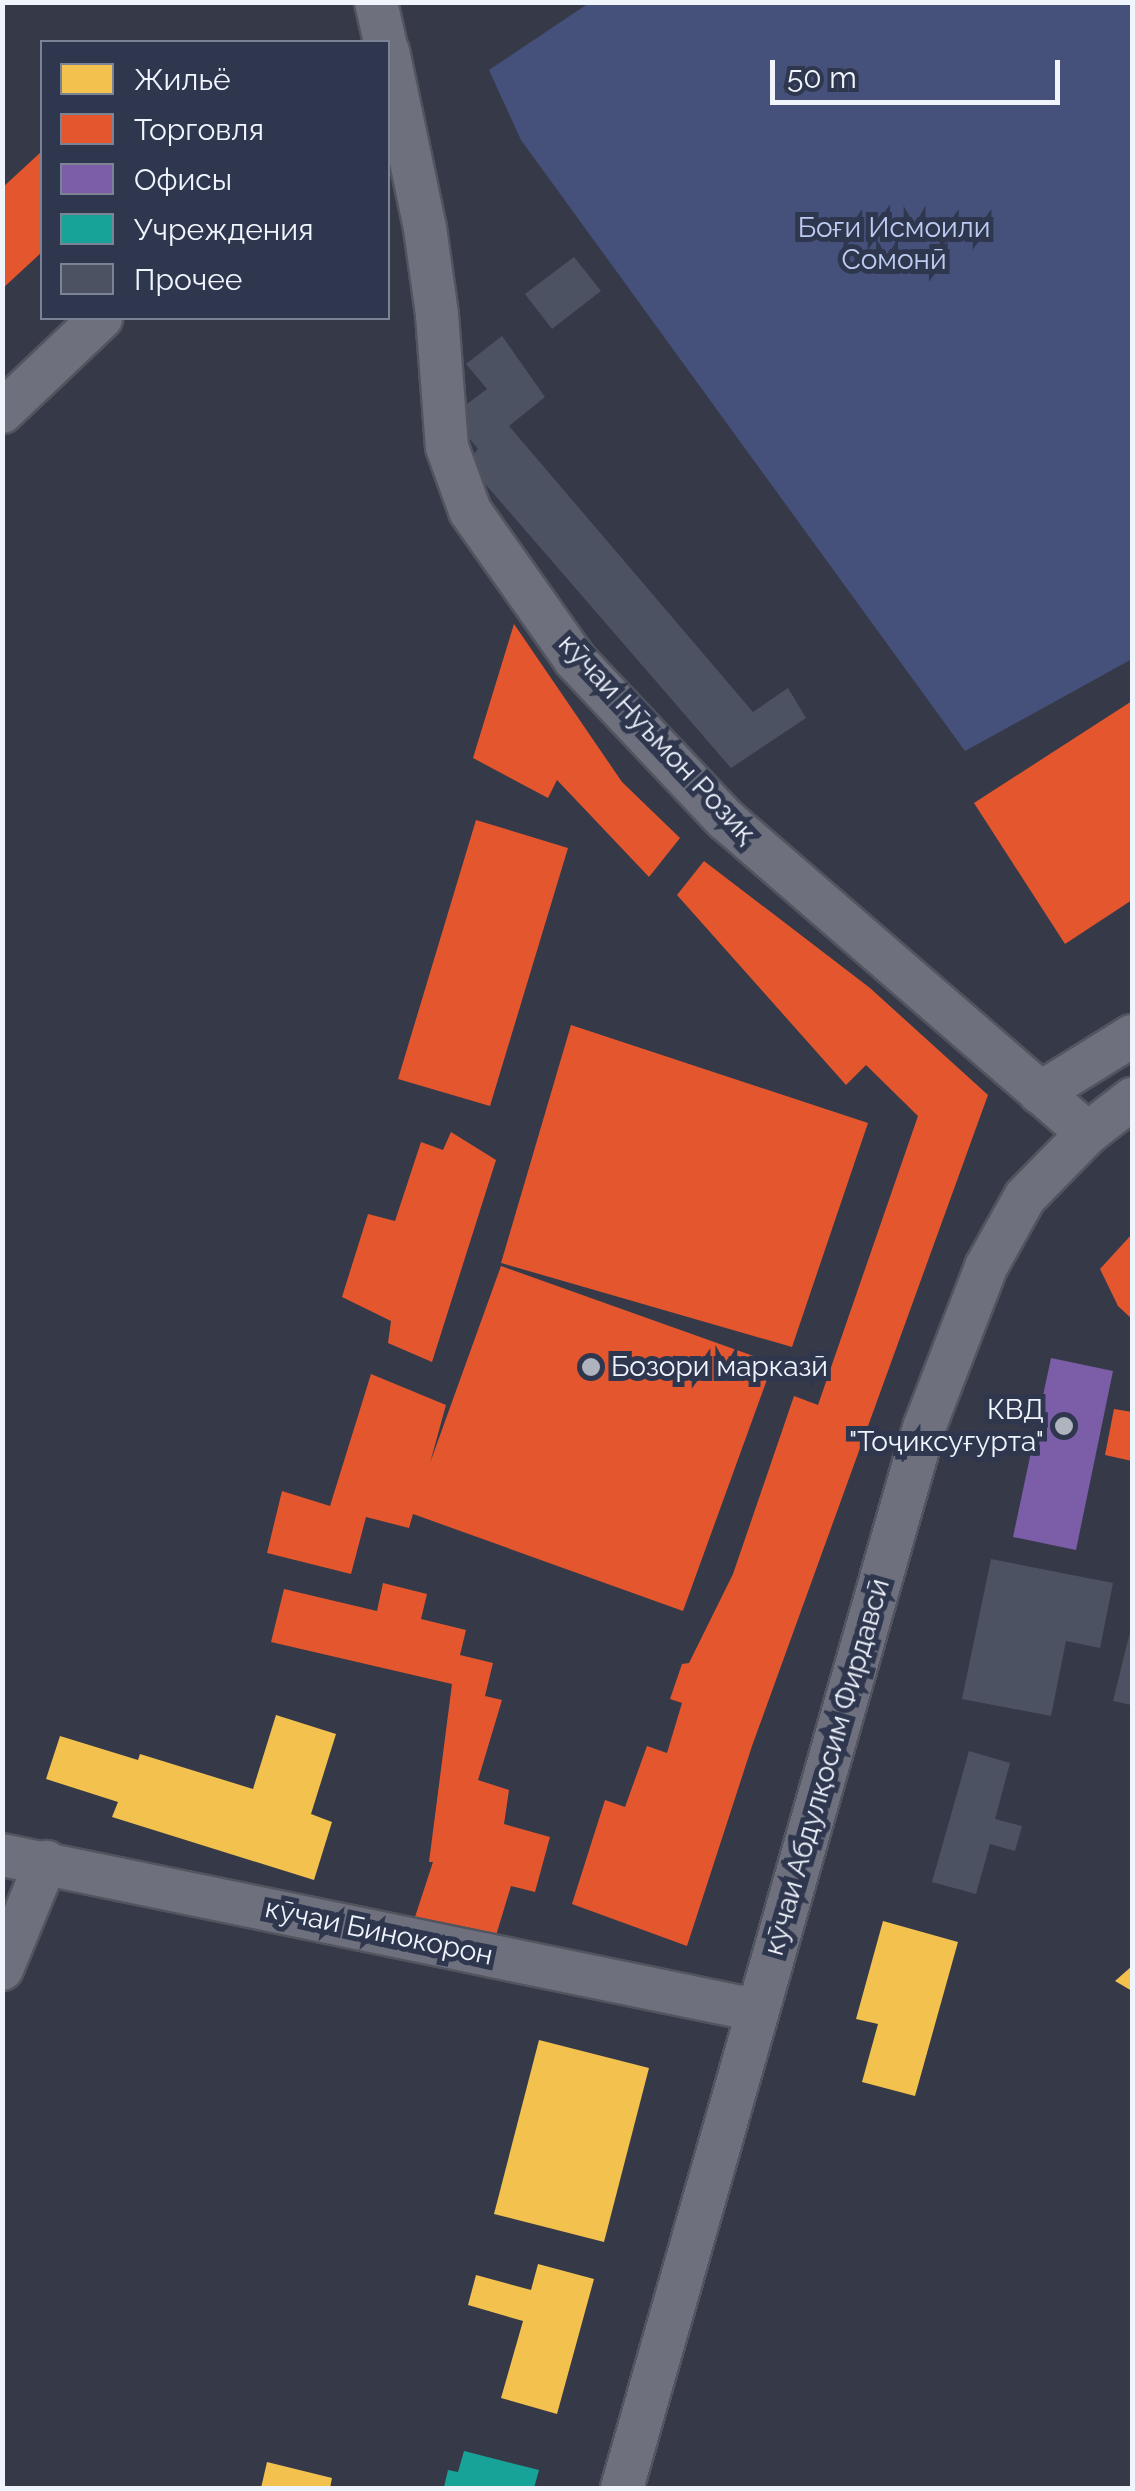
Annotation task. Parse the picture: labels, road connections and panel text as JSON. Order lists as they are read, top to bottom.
{
  "streets": {
    "street": ["кӯчаи Нӯъмон Розиқ", "кӯчаи Абдулқосим Фирдавсӣ", "кӯчаи Бинокорон"]
  },
  "crossings": [
    ["кӯчаи Нӯъмон Розиқ", "кӯчаи Абдулқосим Фирдавсӣ"],
    ["кӯчаи Абдулқосим Фирдавсӣ", "кӯчаи Бинокорон"]
  ],
  "parks": ["Боғи Исмоили Сомонӣ"],
  "places": ["Бозори марказӣ", "КВД \"Тоҷиксуғурта\""],
  "legend": [
    "Жильё",
    "Торговля",
    "Офисы",
    "Учреждения",
    "Прочее"
  ],
  "scale_bar": "50 m"
}
